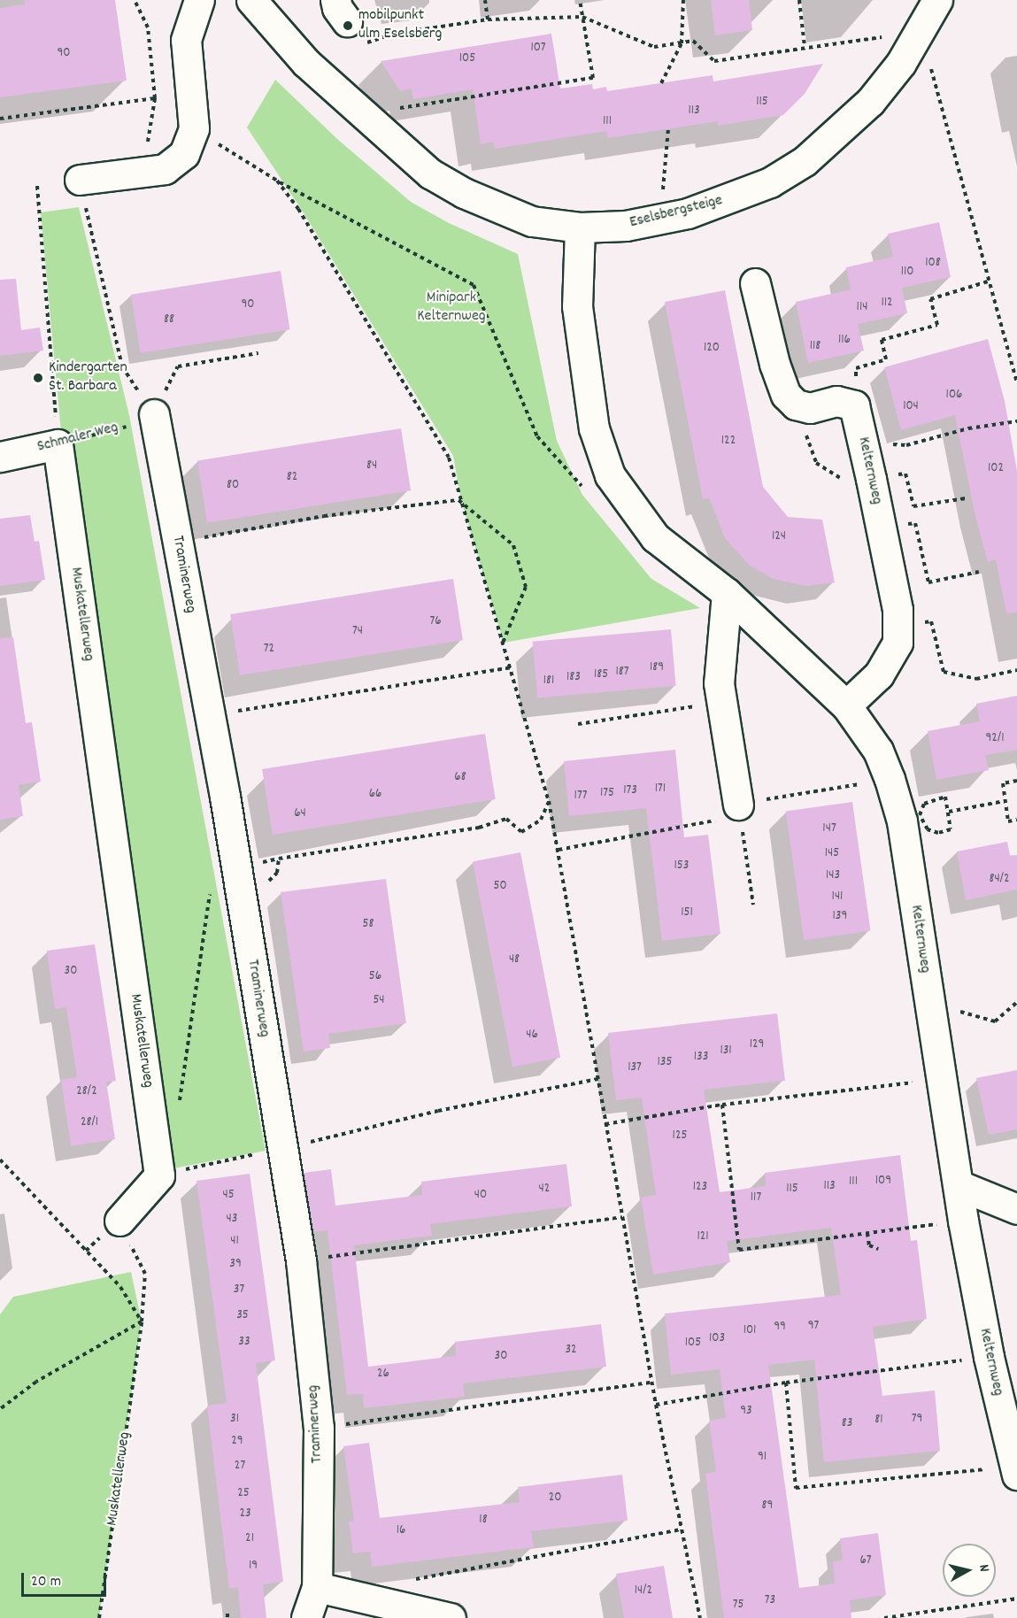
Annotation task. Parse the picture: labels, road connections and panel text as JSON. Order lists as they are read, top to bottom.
{
  "streets": {
    "street": [
      "Eselsbergsteige",
      "Schmaler Weg",
      "Kelternweg",
      "Traminerweg",
      "Muskatellerweg"
    ]
  },
  "crossings": [
    ["Eselsbergsteige", "Kelternweg"],
    ["Schmaler Weg", "Traminerweg"],
    ["Schmaler Weg", "Muskatellerweg"]
  ],
  "parks": ["Minipark Kelternweg"],
  "places": ["mobilpunkt ulm Eselsberg", "Kindergarten St. Barbara"],
  "house_numbers": [
    "107",
    "90",
    "105",
    "115",
    "113",
    "111",
    "108",
    "110",
    "112",
    "90",
    "114",
    "88",
    "116",
    "118",
    "120",
    "106",
    "104",
    "122",
    "84",
    "102",
    "82",
    "80",
    "124",
    "76",
    "74",
    "72",
    "189",
    "187",
    "185",
    "183",
    "181",
    "92/1",
    "68",
    "171",
    "173",
    "175",
    "66",
    "177",
    "64",
    "147",
    "145",
    "153",
    "143",
    "84/2",
    "50",
    "141",
    "151",
    "139",
    "58",
    "48",
    "30",
    "56",
    "54",
    "46",
    "129",
    "131",
    "133",
    "135",
    "137",
    "28/2",
    "28/1",
    "125",
    "109",
    "111",
    "113",
    "123",
    "42",
    "115",
    "45",
    "40",
    "117",
    "43",
    "121",
    "41",
    "39",
    "37",
    "35",
    "97",
    "99",
    "101",
    "103",
    "33",
    "105",
    "32",
    "30",
    "26",
    "93",
    "31",
    "79",
    "81",
    "83",
    "29",
    "91",
    "27",
    "25",
    "20",
    "89",
    "23",
    "18",
    "16",
    "21",
    "67",
    "19",
    "14/2",
    "73",
    "75"
  ],
  "scale_bar": "20 m",
  "north": "right"
}
